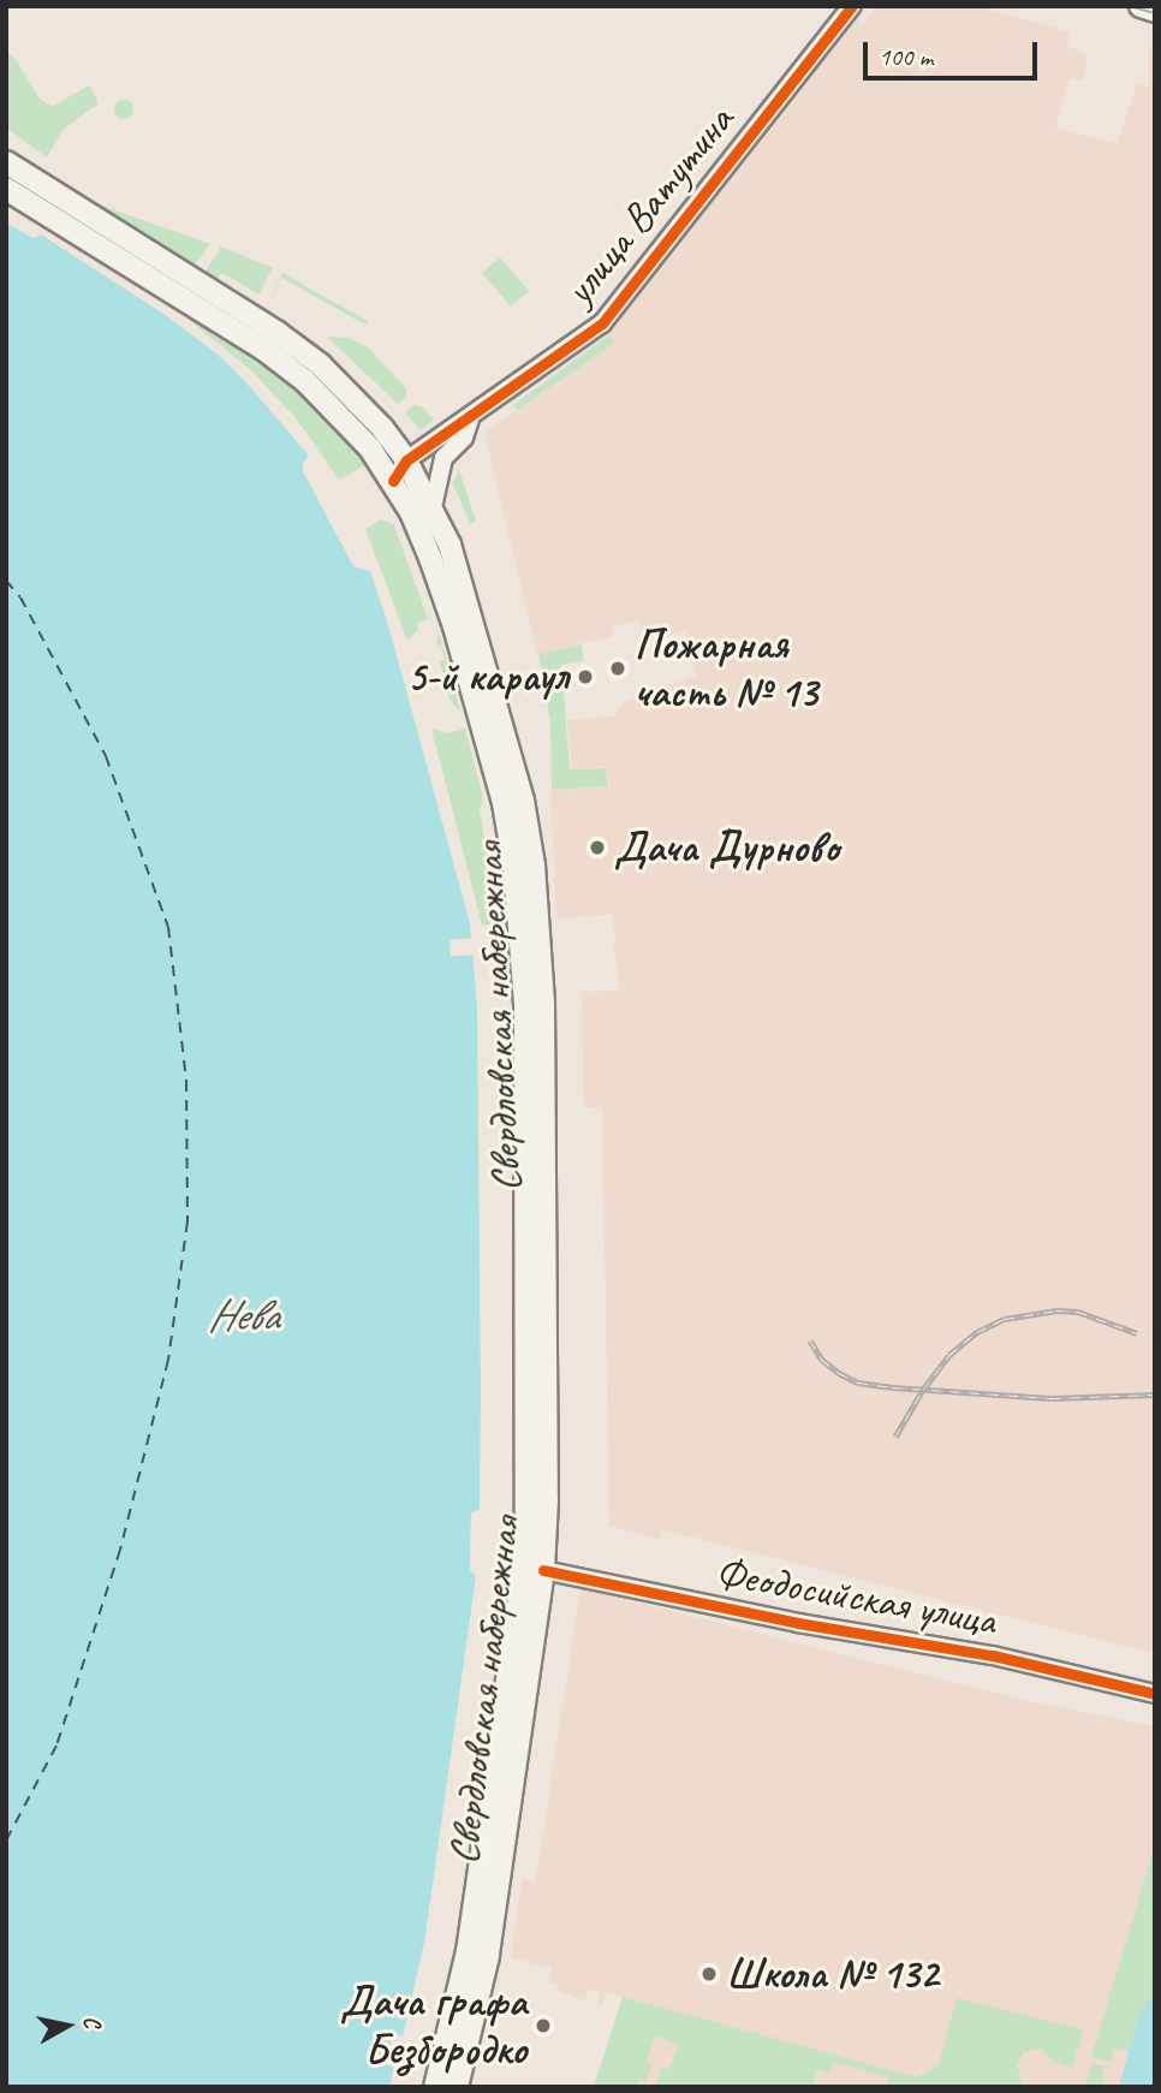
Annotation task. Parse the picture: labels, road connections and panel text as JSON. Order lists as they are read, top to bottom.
{
  "streets": {
    "main road": ["Свердловская набережная"],
    "street": ["улица Ватутина", "Феодосийская улица"]
  },
  "crossings": [
    ["улица Ватутина", "Свердловская набережная"],
    ["Свердловская набережная", "Феодосийская улица"]
  ],
  "water": ["Нева"],
  "places": [
    "Пожарная часть № 13",
    "5-й караул",
    "Дача Дурново",
    "Школа № 132",
    "Дача графа Безбородко"
  ],
  "scale_bar": "100 m",
  "north": "right"
}
